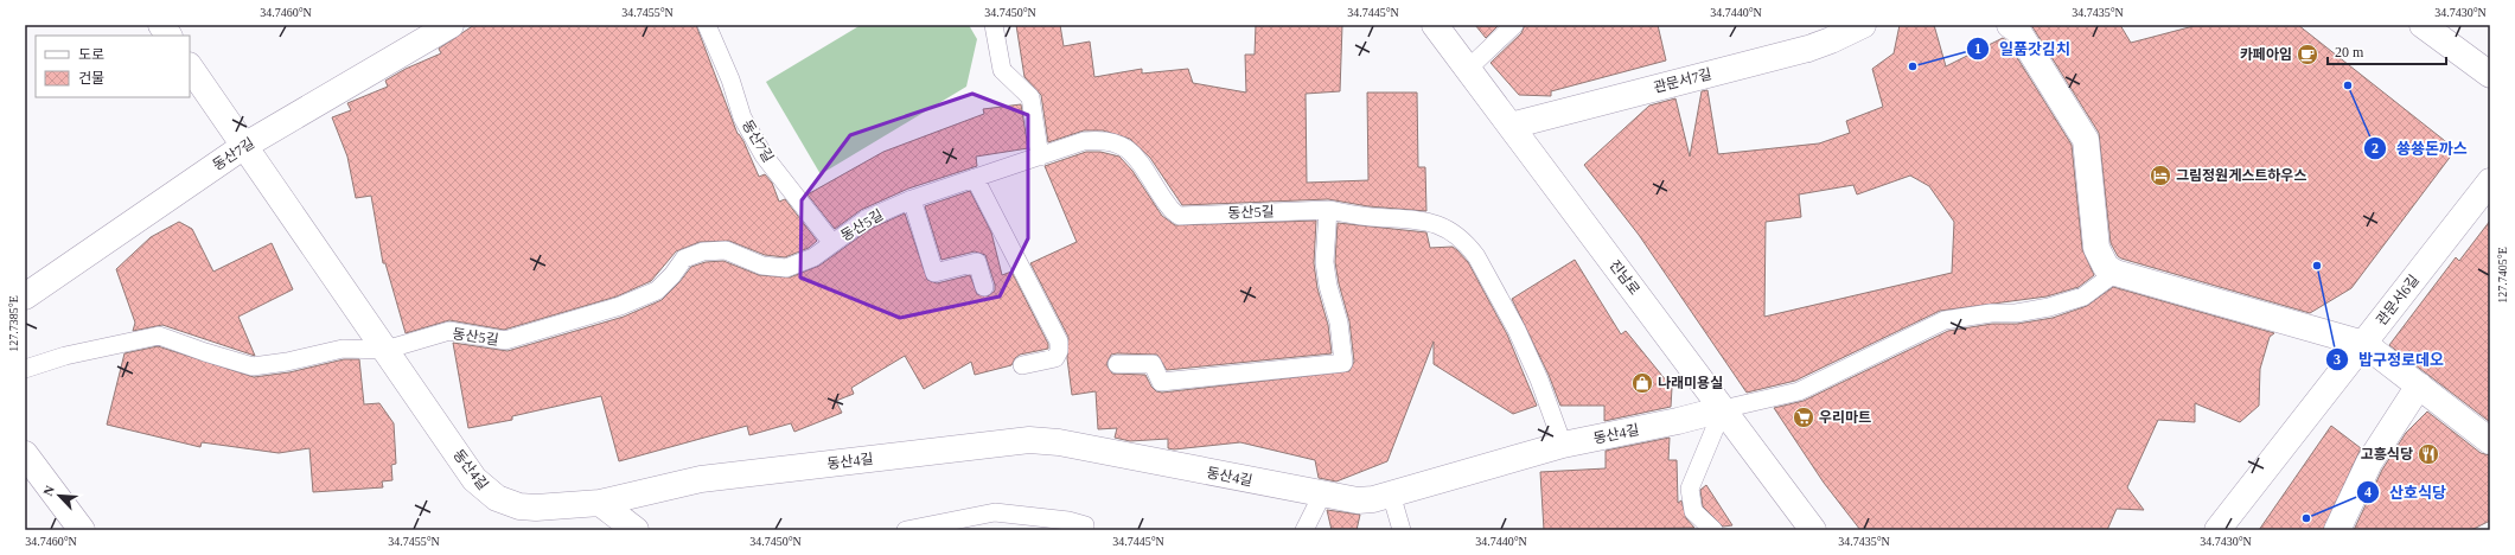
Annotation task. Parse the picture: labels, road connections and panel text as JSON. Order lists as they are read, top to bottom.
{
  "streets": {
    "street": [
      "관문서7길",
      "동산7길",
      "진남로",
      "관문서6길",
      "동산4길"
    ],
    "lane": ["동산5길"]
  },
  "crossings": [
    ["관문서7길", "진남로"],
    ["동산7길", "동산5길"],
    ["동산7길", "동산4길"],
    ["동산5길", "동산4길"],
    ["진남로", "동산4길"]
  ],
  "places": {
    "cafe": ["카페아임"],
    "other": [
      "일품갓김치",
      "쑝쑝돈까스",
      "밥구정로데오",
      "산호식당"
    ],
    "hotel": ["그림정원게스트하우스"],
    "shop": ["나래미용실"],
    "supermarket": ["우리마트"],
    "restaurant": ["고흥식당"]
  },
  "legend": ["도로", "건물"],
  "scale_bar": "20 m",
  "north": "top left",
  "coordinates": [
    "34.7460°N",
    "34.7455°N",
    "34.7450°N",
    "34.7445°N",
    "34.7440°N",
    "34.7435°N",
    "34.7430°N",
    "127.7405°E",
    "127.7385°E"
  ]
}
